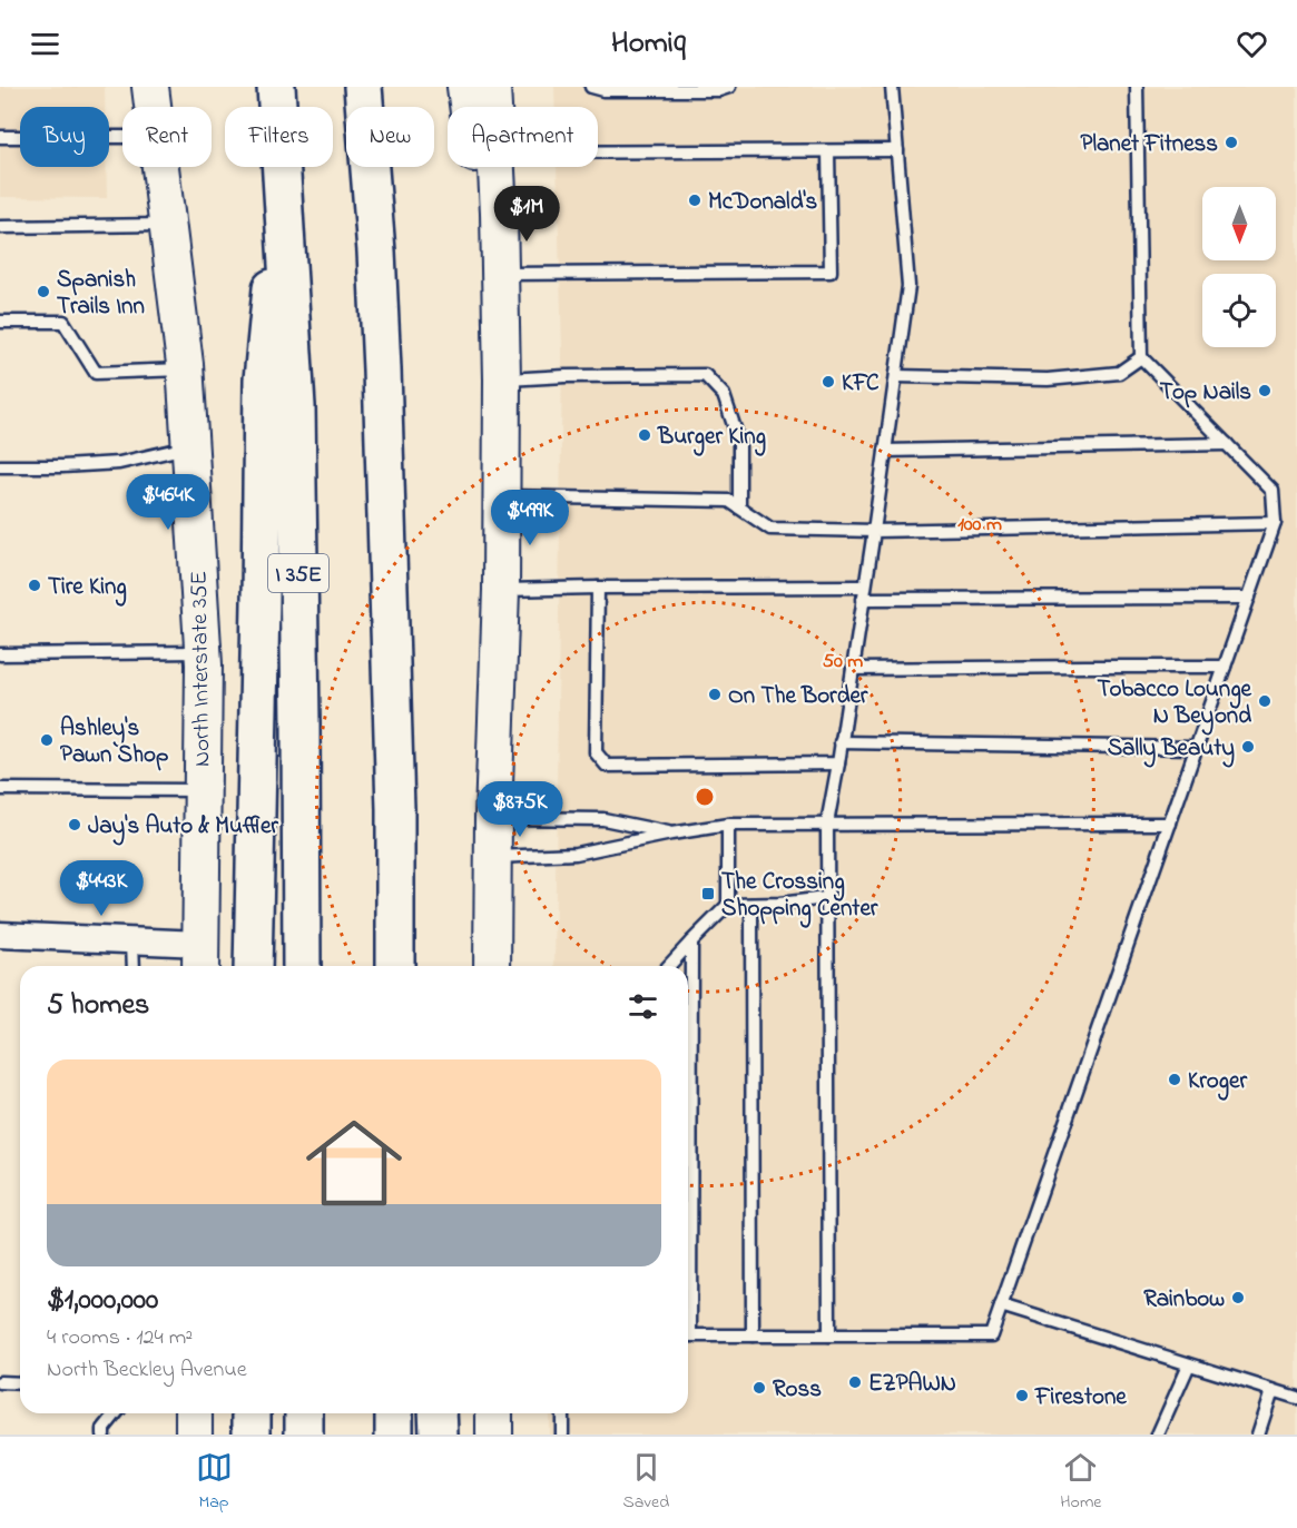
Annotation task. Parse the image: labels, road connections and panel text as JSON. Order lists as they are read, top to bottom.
{
  "streets": {
    "highway": ["I 35E"],
    "main road": ["North Interstate 35E"]
  },
  "places": {
    "other": [
      "Planet Fitness",
      "McDonald's",
      "Spanish Trails Inn",
      "KFC",
      "Top Nails",
      "Burger King",
      "Tire King",
      "On The Border",
      "Tobacco Lounge N Beyond",
      "Ashley's Pawn Shop",
      "Sally Beauty",
      "Jay's Auto & Muffler",
      "Kroger",
      "Rainbow",
      "EZPAWN",
      "Ross",
      "Firestone"
    ],
    "transit": ["The Crossing Shopping Center"]
  },
  "north": "bottom",
  "page": {
    "header": "Homiq",
    "chip": [
      "Buy",
      "Rent",
      "Filters",
      "New",
      "Apartment"
    ],
    "price": [
      "$1M",
      "$464K",
      "$499K",
      "$875K",
      "$443K"
    ],
    "heading": "5 homes",
    "list": [
      {
        "name": "$1,000,000",
        "note": "4 rooms · 124 m² · North Beckley Avenue"
      }
    ],
    "tabs": ["Map", "Saved", "Home"]
  },
  "rings": ["100 m", "50 m"]
}
